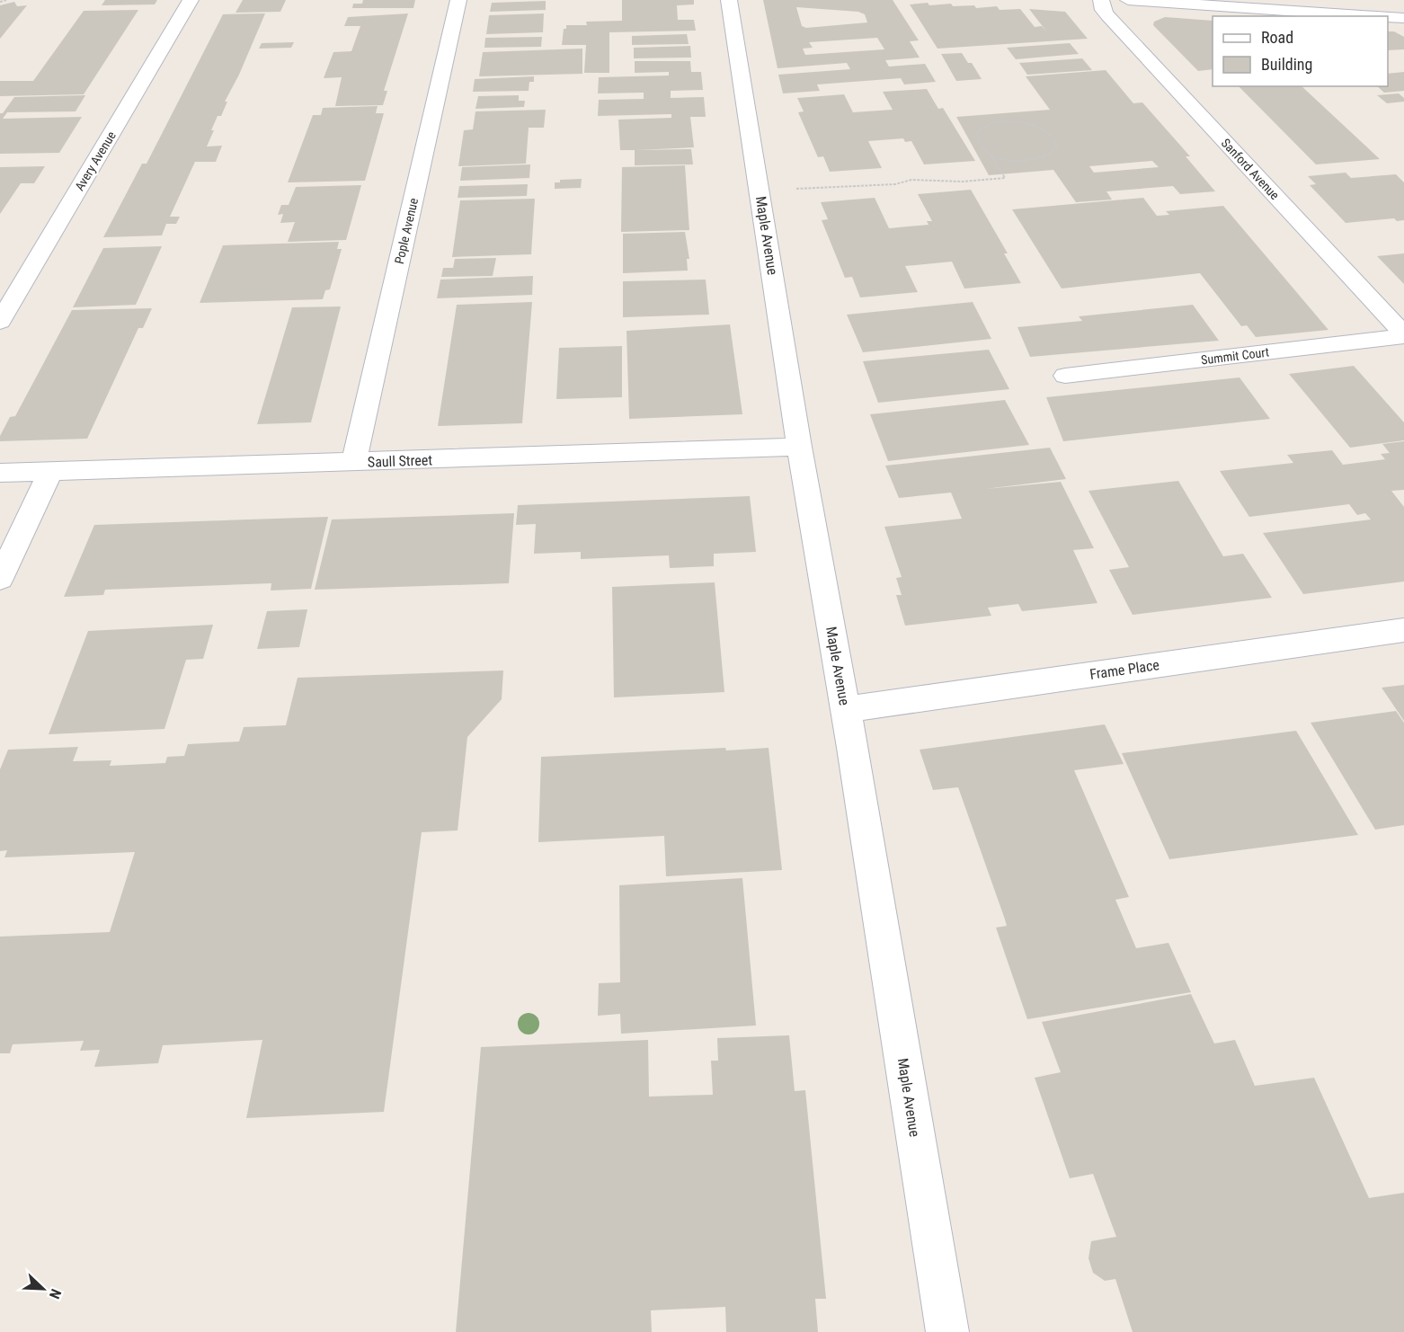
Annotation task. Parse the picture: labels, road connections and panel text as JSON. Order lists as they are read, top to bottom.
{
  "streets": {
    "street": [
      "Avery Avenue",
      "Sanford Avenue",
      "Pople Avenue",
      "Maple Avenue",
      "Summit Court",
      "Saull Street",
      "Frame Place"
    ]
  },
  "crossings": [
    ["Sanford Avenue", "Summit Court"],
    ["Pople Avenue", "Saull Street"],
    ["Maple Avenue", "Saull Street"],
    ["Maple Avenue", "Frame Place"]
  ],
  "legend": ["Road", "Building"],
  "north": "bottom right"
}
